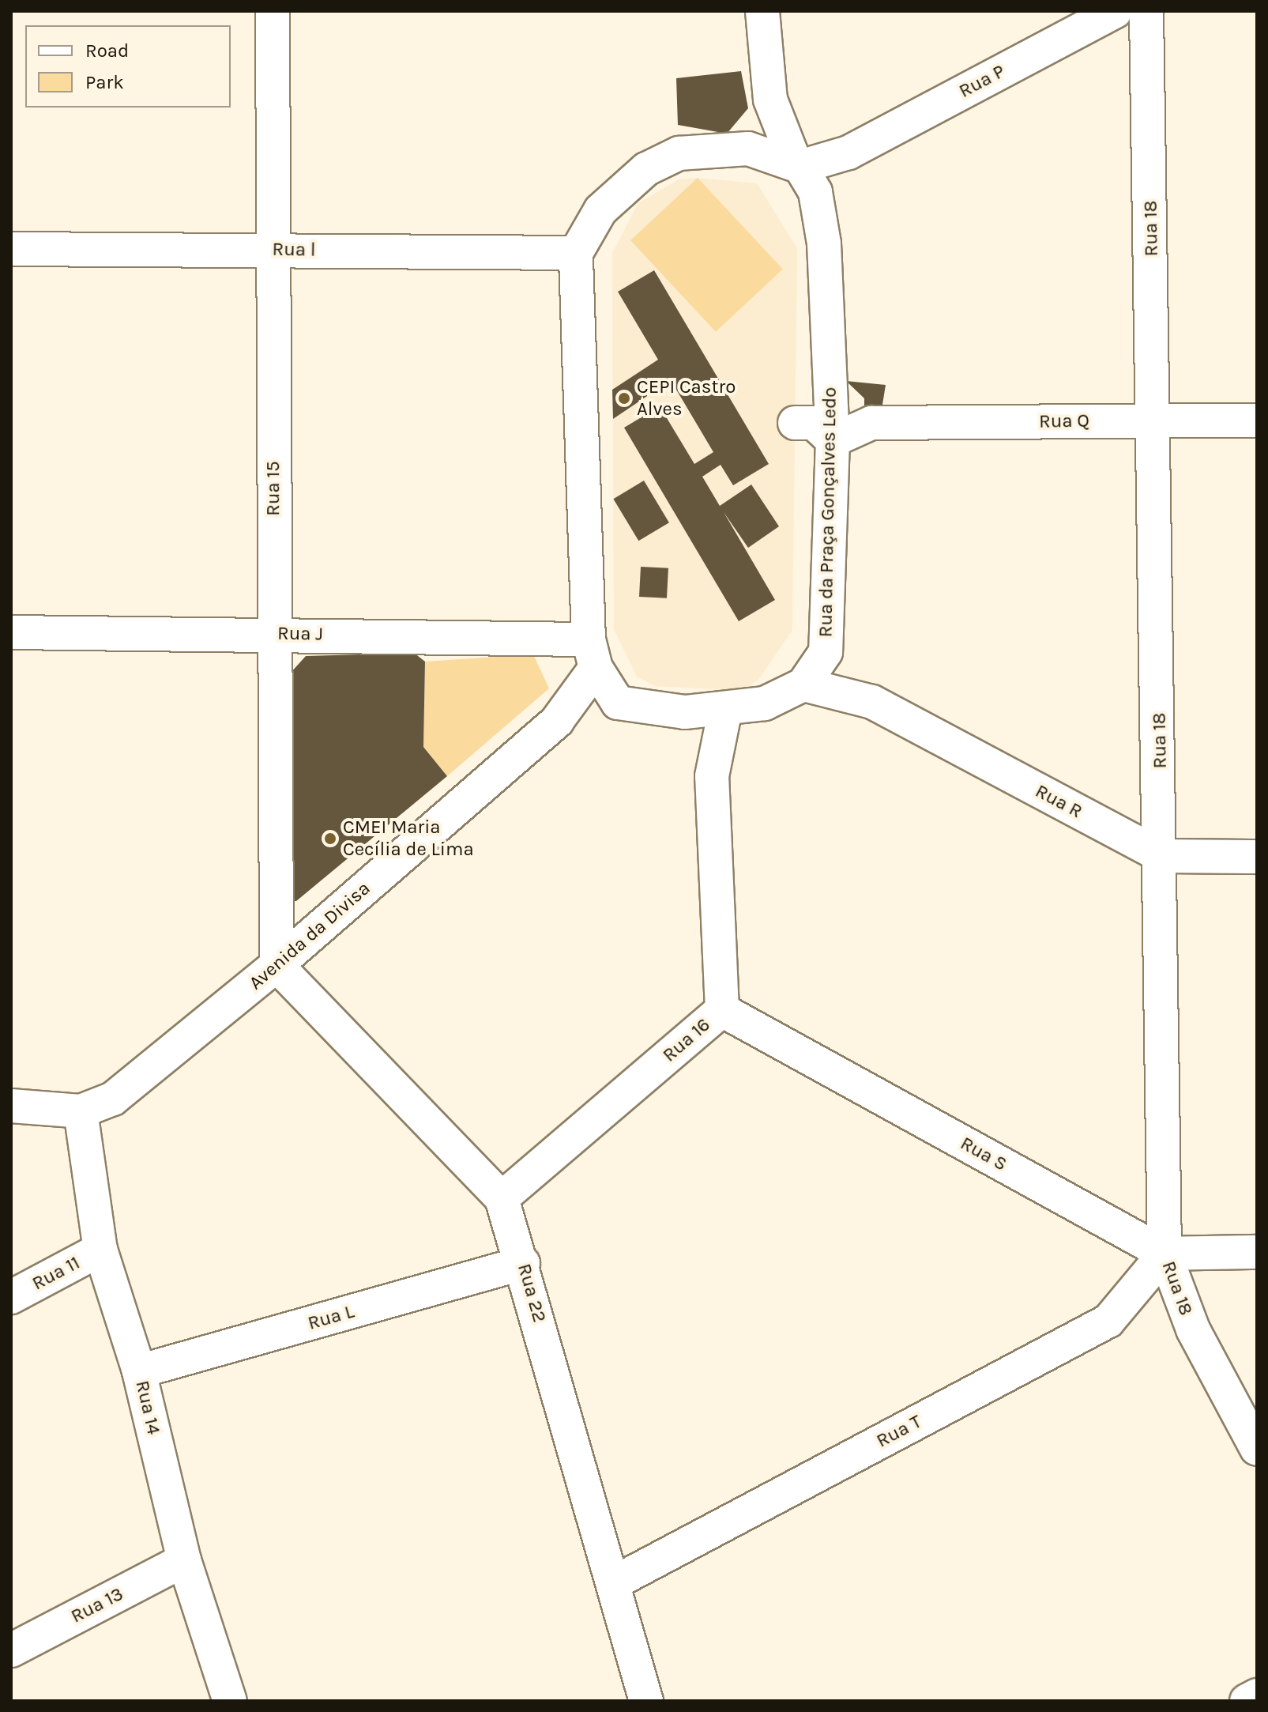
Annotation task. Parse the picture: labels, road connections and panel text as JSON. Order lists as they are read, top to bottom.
{
  "streets": {
    "street": [
      "Rua P",
      "Rua 18",
      "Rua l",
      "Rua Q",
      "Rua 15",
      "Rua da Praça Gonçalves Ledo",
      "Rua J",
      "Rua R",
      "Avenida da Divisa",
      "Rua 16",
      "Rua S",
      "Rua 11",
      "Rua 22",
      "Rua L",
      "Rua 14",
      "Rua T",
      "Rua 13"
    ]
  },
  "crossings": [
    ["Rua P", "Rua da Praça Gonçalves Ledo"],
    ["Rua 18", "Rua Q"],
    ["Rua 18", "Rua R"],
    ["Rua 18", "Rua S"],
    ["Rua 18", "Rua T"],
    ["Rua l", "Rua 15"],
    ["Rua Q", "Rua da Praça Gonçalves Ledo"],
    ["Rua 15", "Rua J"],
    ["Rua 15", "Avenida da Divisa"],
    ["Rua 15", "Rua 22"],
    ["Rua da Praça Gonçalves Ledo", "Rua R"],
    ["Rua da Praça Gonçalves Ledo", "Avenida da Divisa"],
    ["Rua da Praça Gonçalves Ledo", "Rua 16"],
    ["Rua J", "Avenida da Divisa"],
    ["Avenida da Divisa", "Rua 22"],
    ["Avenida da Divisa", "Rua 14"],
    ["Rua 16", "Rua S"],
    ["Rua 16", "Rua 22"],
    ["Rua S", "Rua T"],
    ["Rua 11", "Rua 14"],
    ["Rua 22", "Rua L"],
    ["Rua 22", "Rua T"],
    ["Rua L", "Rua 14"],
    ["Rua 14", "Rua 13"]
  ],
  "places": ["CEPI Castro Alves", "CMEI Maria Cecília de Lima"],
  "legend": ["Road", "Park"]
}
